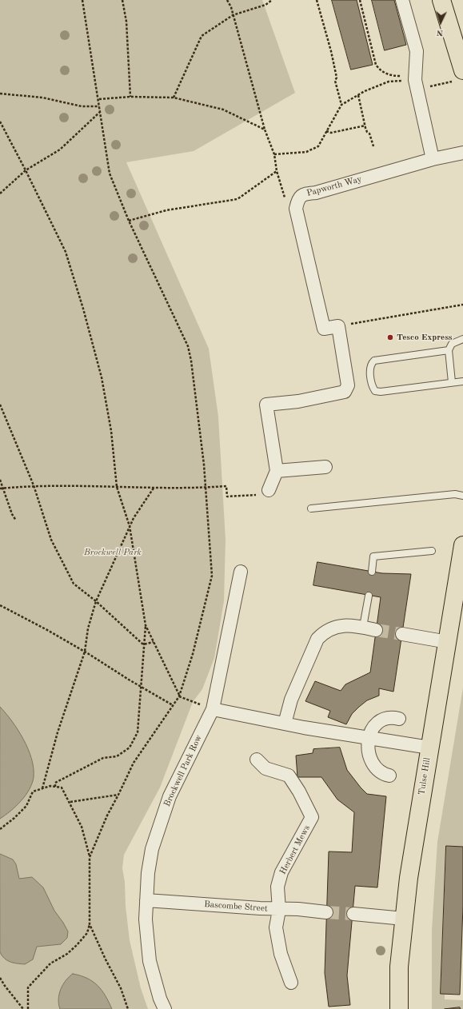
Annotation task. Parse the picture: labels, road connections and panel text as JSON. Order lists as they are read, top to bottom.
{
  "streets": {
    "main road": ["Tulse Hill"],
    "street": [
      "Papworth Way",
      "Brockwell Park Row",
      "Herbert Mews",
      "Bascombe Street"
    ]
  },
  "crossings": [
    ["Brockwell Park Row", "Bascombe Street"],
    ["Herbert Mews", "Bascombe Street"]
  ],
  "parks": ["Brockwell Park"],
  "places": ["Tesco Express"],
  "north": "bottom"
}
